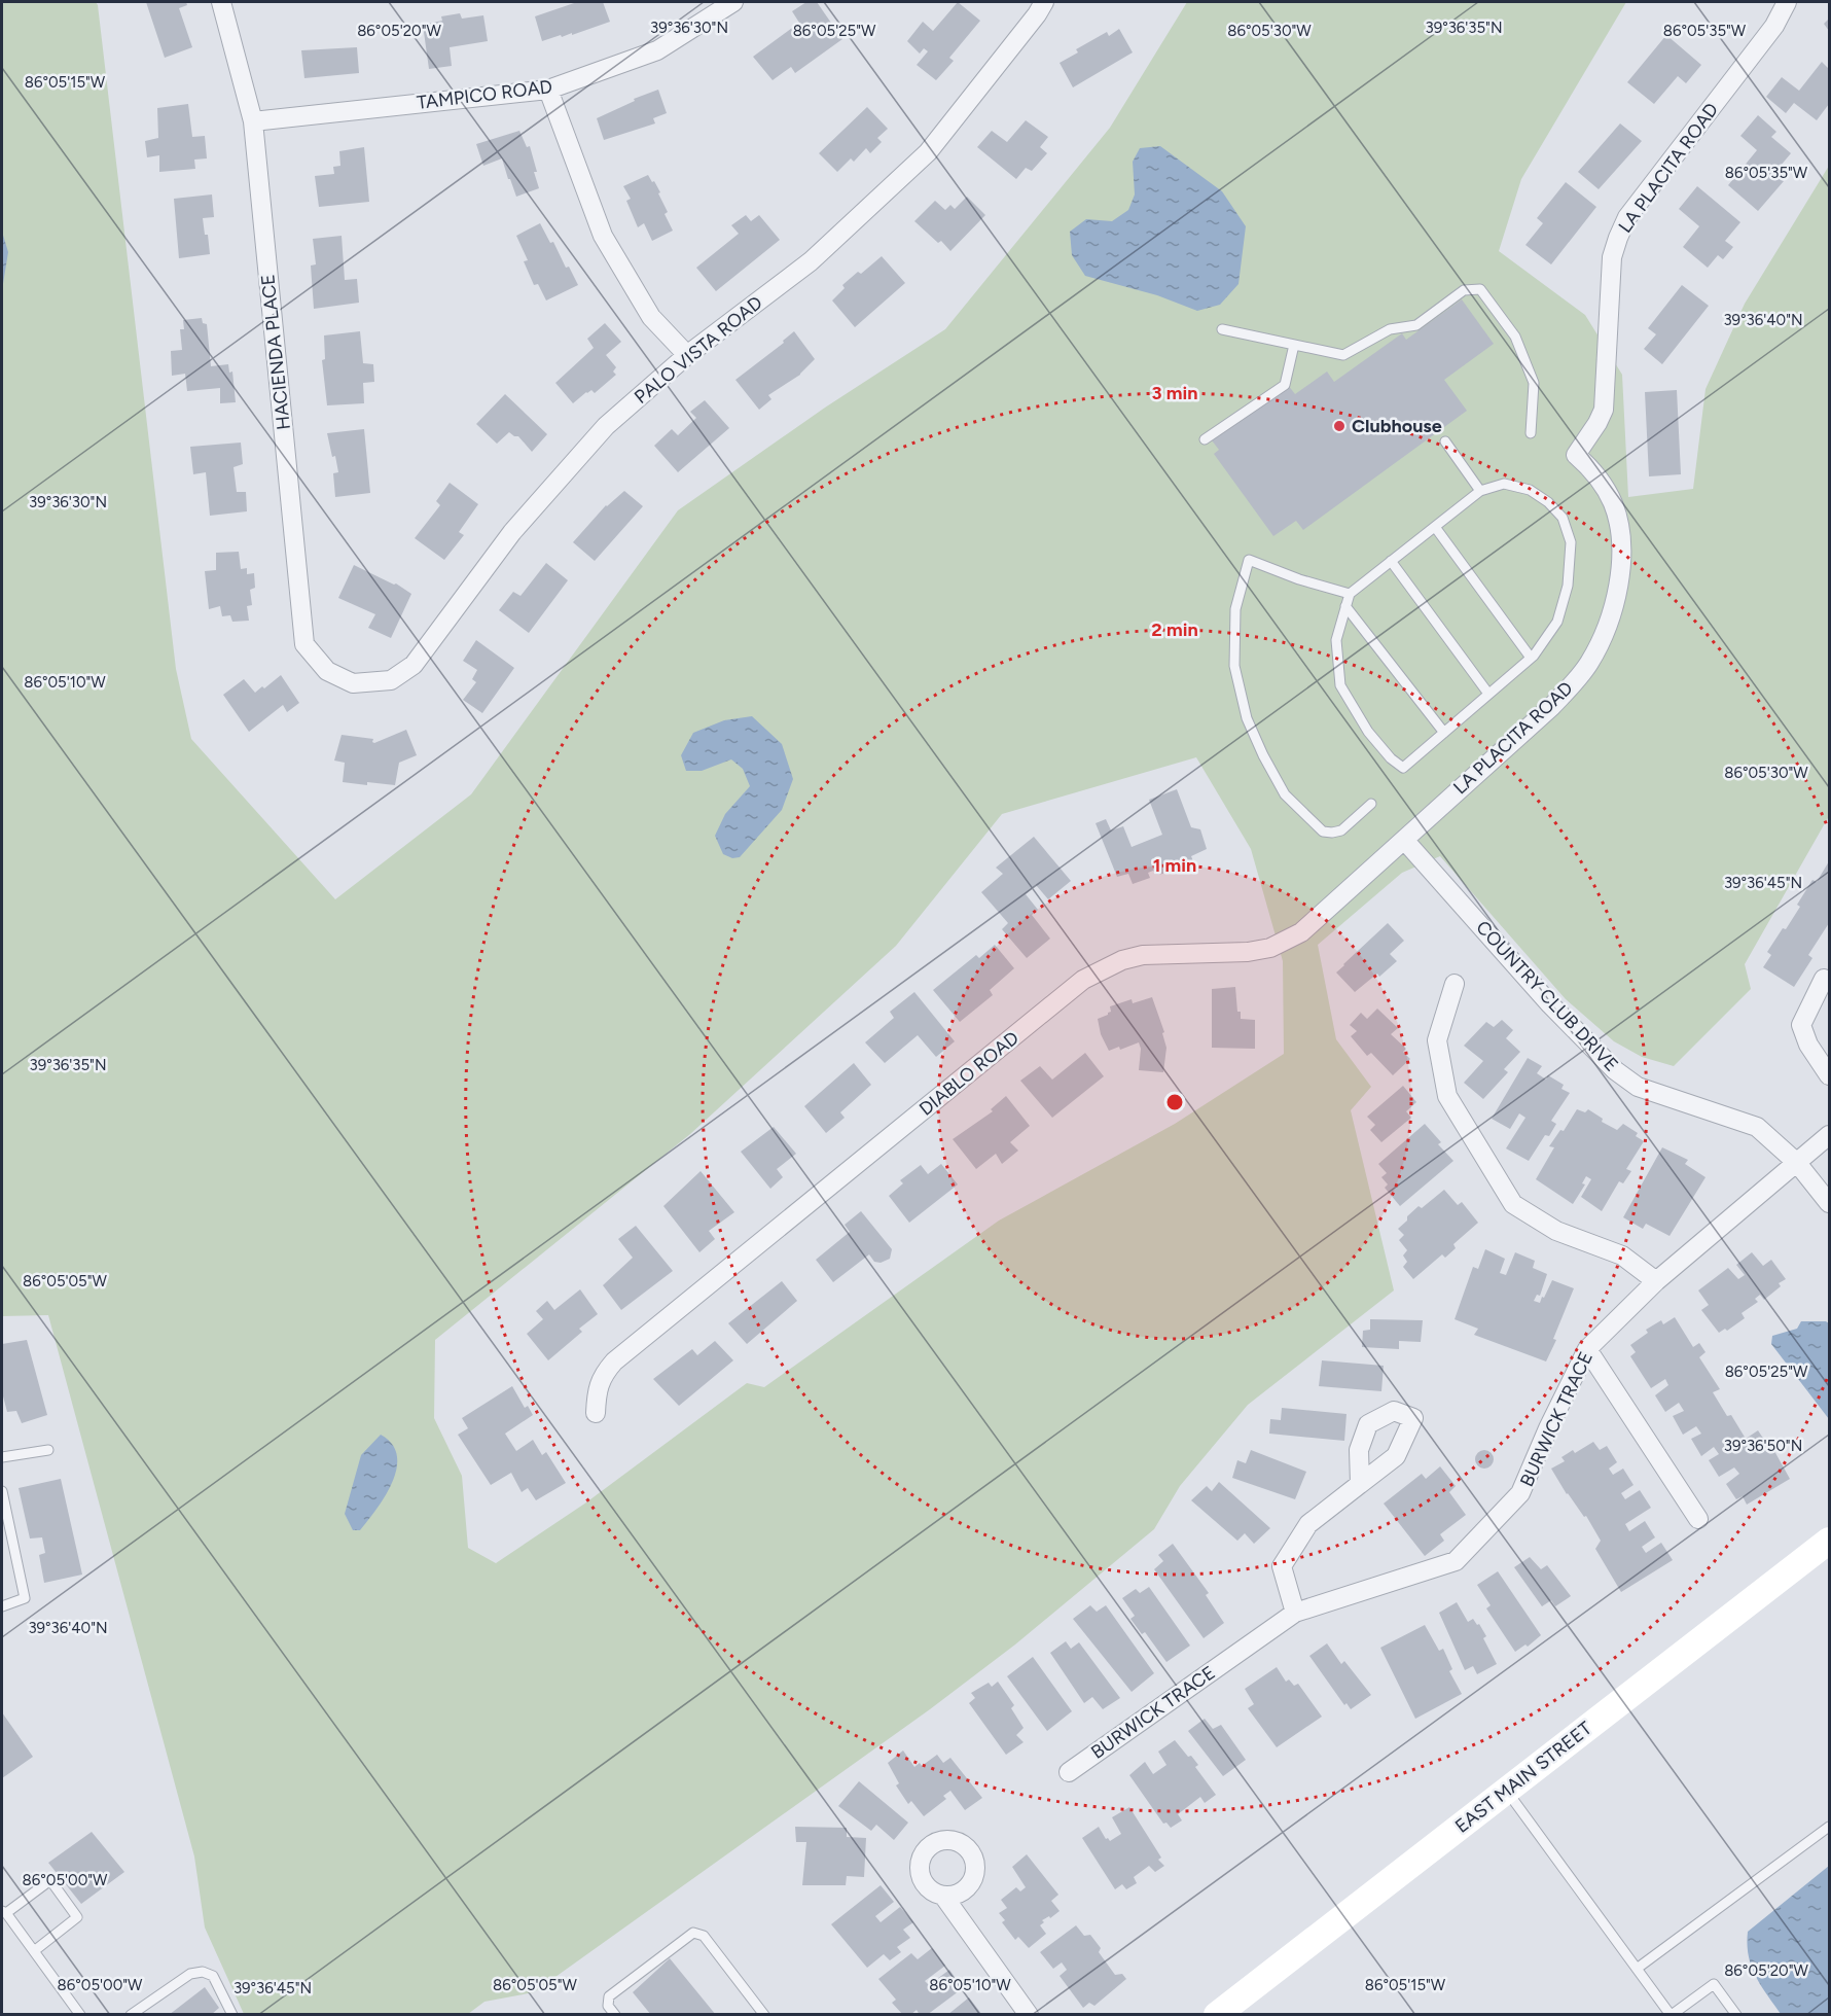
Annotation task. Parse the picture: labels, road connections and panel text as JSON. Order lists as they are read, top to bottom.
{
  "streets": {
    "main road": ["EAST MAIN STREET"],
    "street": [
      "TAMPICO ROAD",
      "LA PLACITA ROAD",
      "PALO VISTA ROAD",
      "HACIENDA PLACE",
      "COUNTRY CLUB DRIVE",
      "DIABLO ROAD",
      "BURWICK TRACE"
    ]
  },
  "crossings": [
    ["TAMPICO ROAD", "HACIENDA PLACE"],
    ["LA PLACITA ROAD", "COUNTRY CLUB DRIVE"],
    ["LA PLACITA ROAD", "DIABLO ROAD"],
    ["PALO VISTA ROAD", "HACIENDA PLACE"],
    ["COUNTRY CLUB DRIVE", "DIABLO ROAD"],
    ["COUNTRY CLUB DRIVE", "BURWICK TRACE"]
  ],
  "places": ["Clubhouse"],
  "coordinates": [
    "39°36'30\"N",
    "39°36'35\"N",
    "86°05'20\"W",
    "86°05'25\"W",
    "86°05'30\"W",
    "86°05'35\"W",
    "86°05'15\"W",
    "39°36'40\"N",
    "86°05'10\"W",
    "39°36'45\"N",
    "86°05'05\"W",
    "39°36'50\"N",
    "86°05'00\"W"
  ],
  "rings": ["3 min", "2 min", "1 min"]
}
